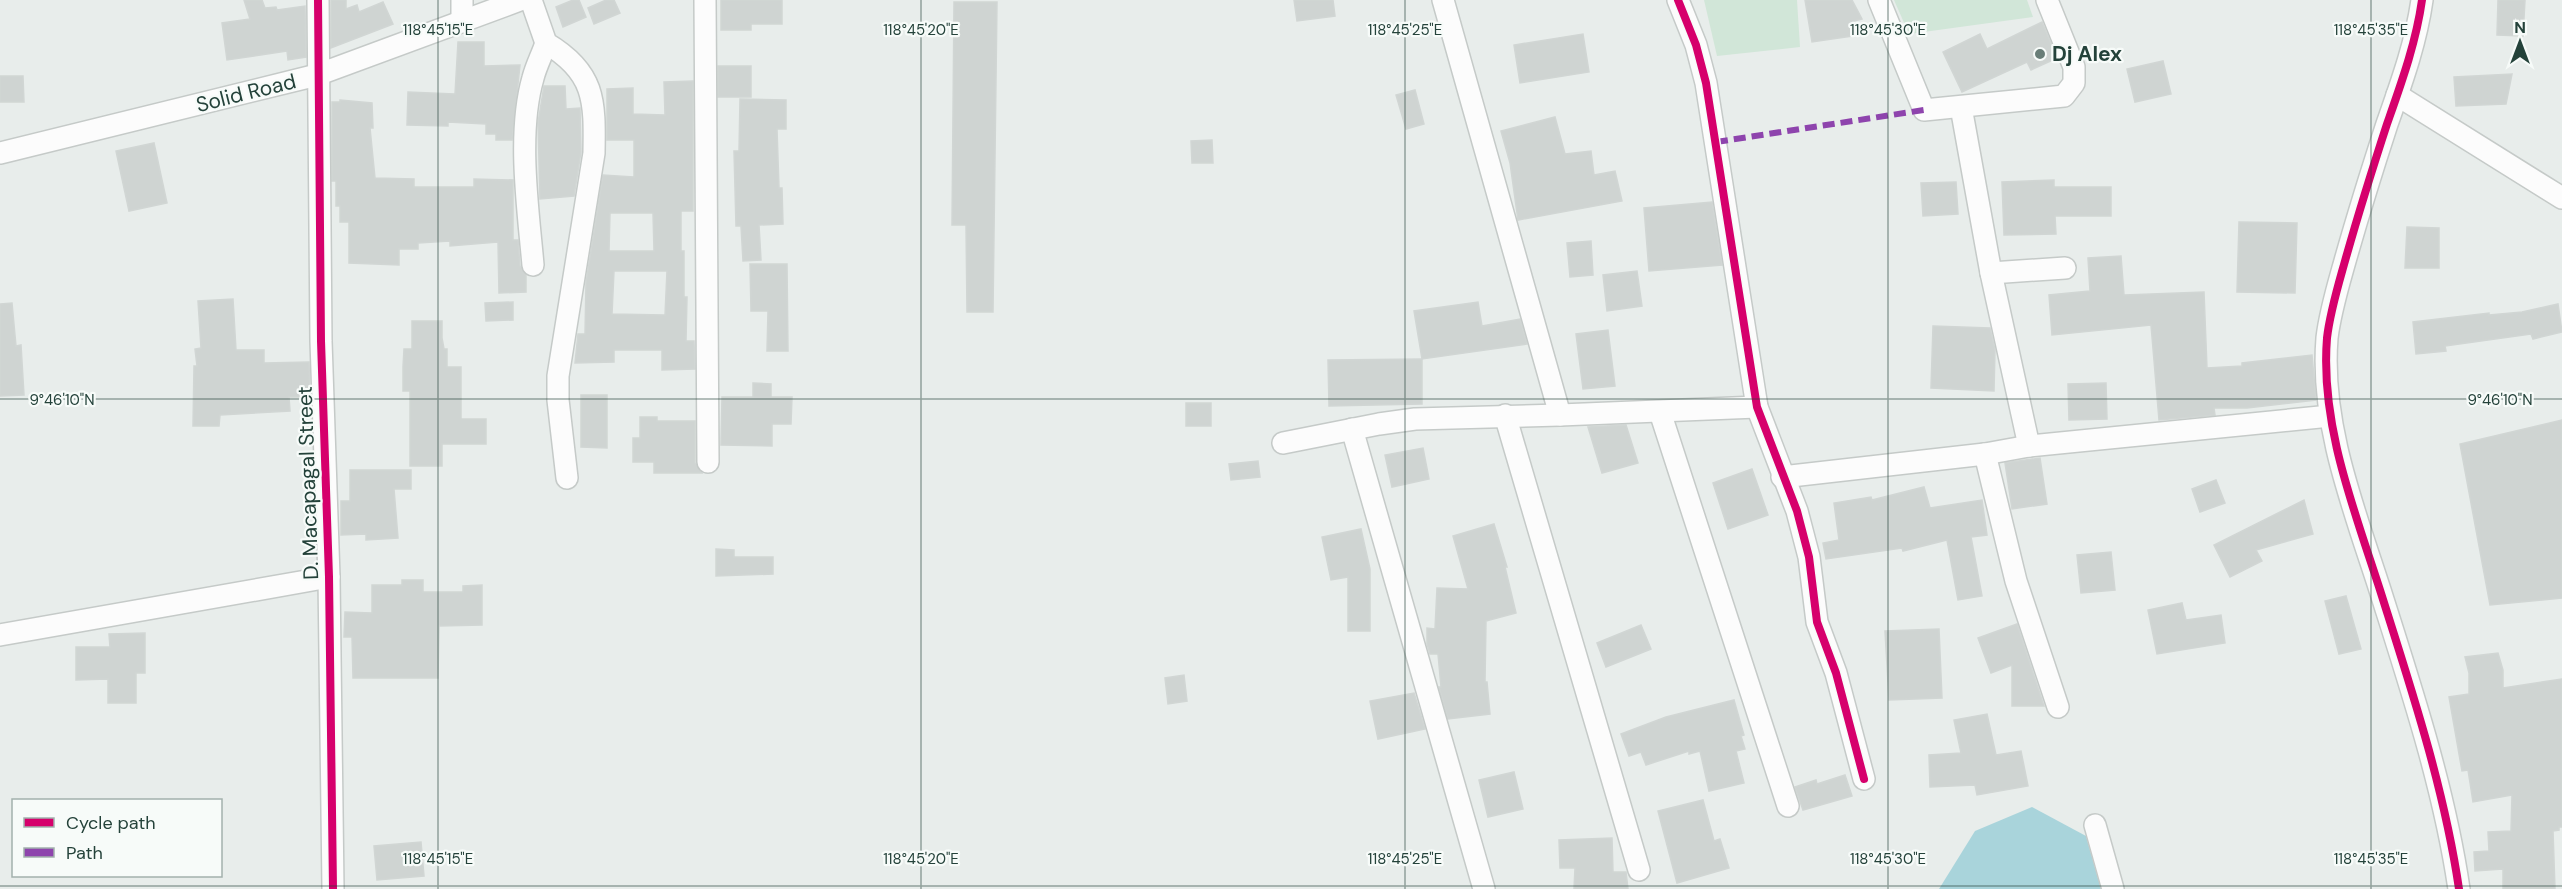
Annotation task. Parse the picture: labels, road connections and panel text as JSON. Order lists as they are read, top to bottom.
{
  "streets": {
    "street": ["Solid Road", "D. Macapagal Street"]
  },
  "crossings": [
    ["Solid Road", "D. Macapagal Street"]
  ],
  "places": ["Dj Alex"],
  "legend": ["Cycle path", "Path"],
  "north": "top",
  "coordinates": [
    "118°45'15\"E",
    "118°45'20\"E",
    "118°45'25\"E",
    "118°45'30\"E",
    "118°45'35\"E",
    "9°46'10\"N"
  ]
}
